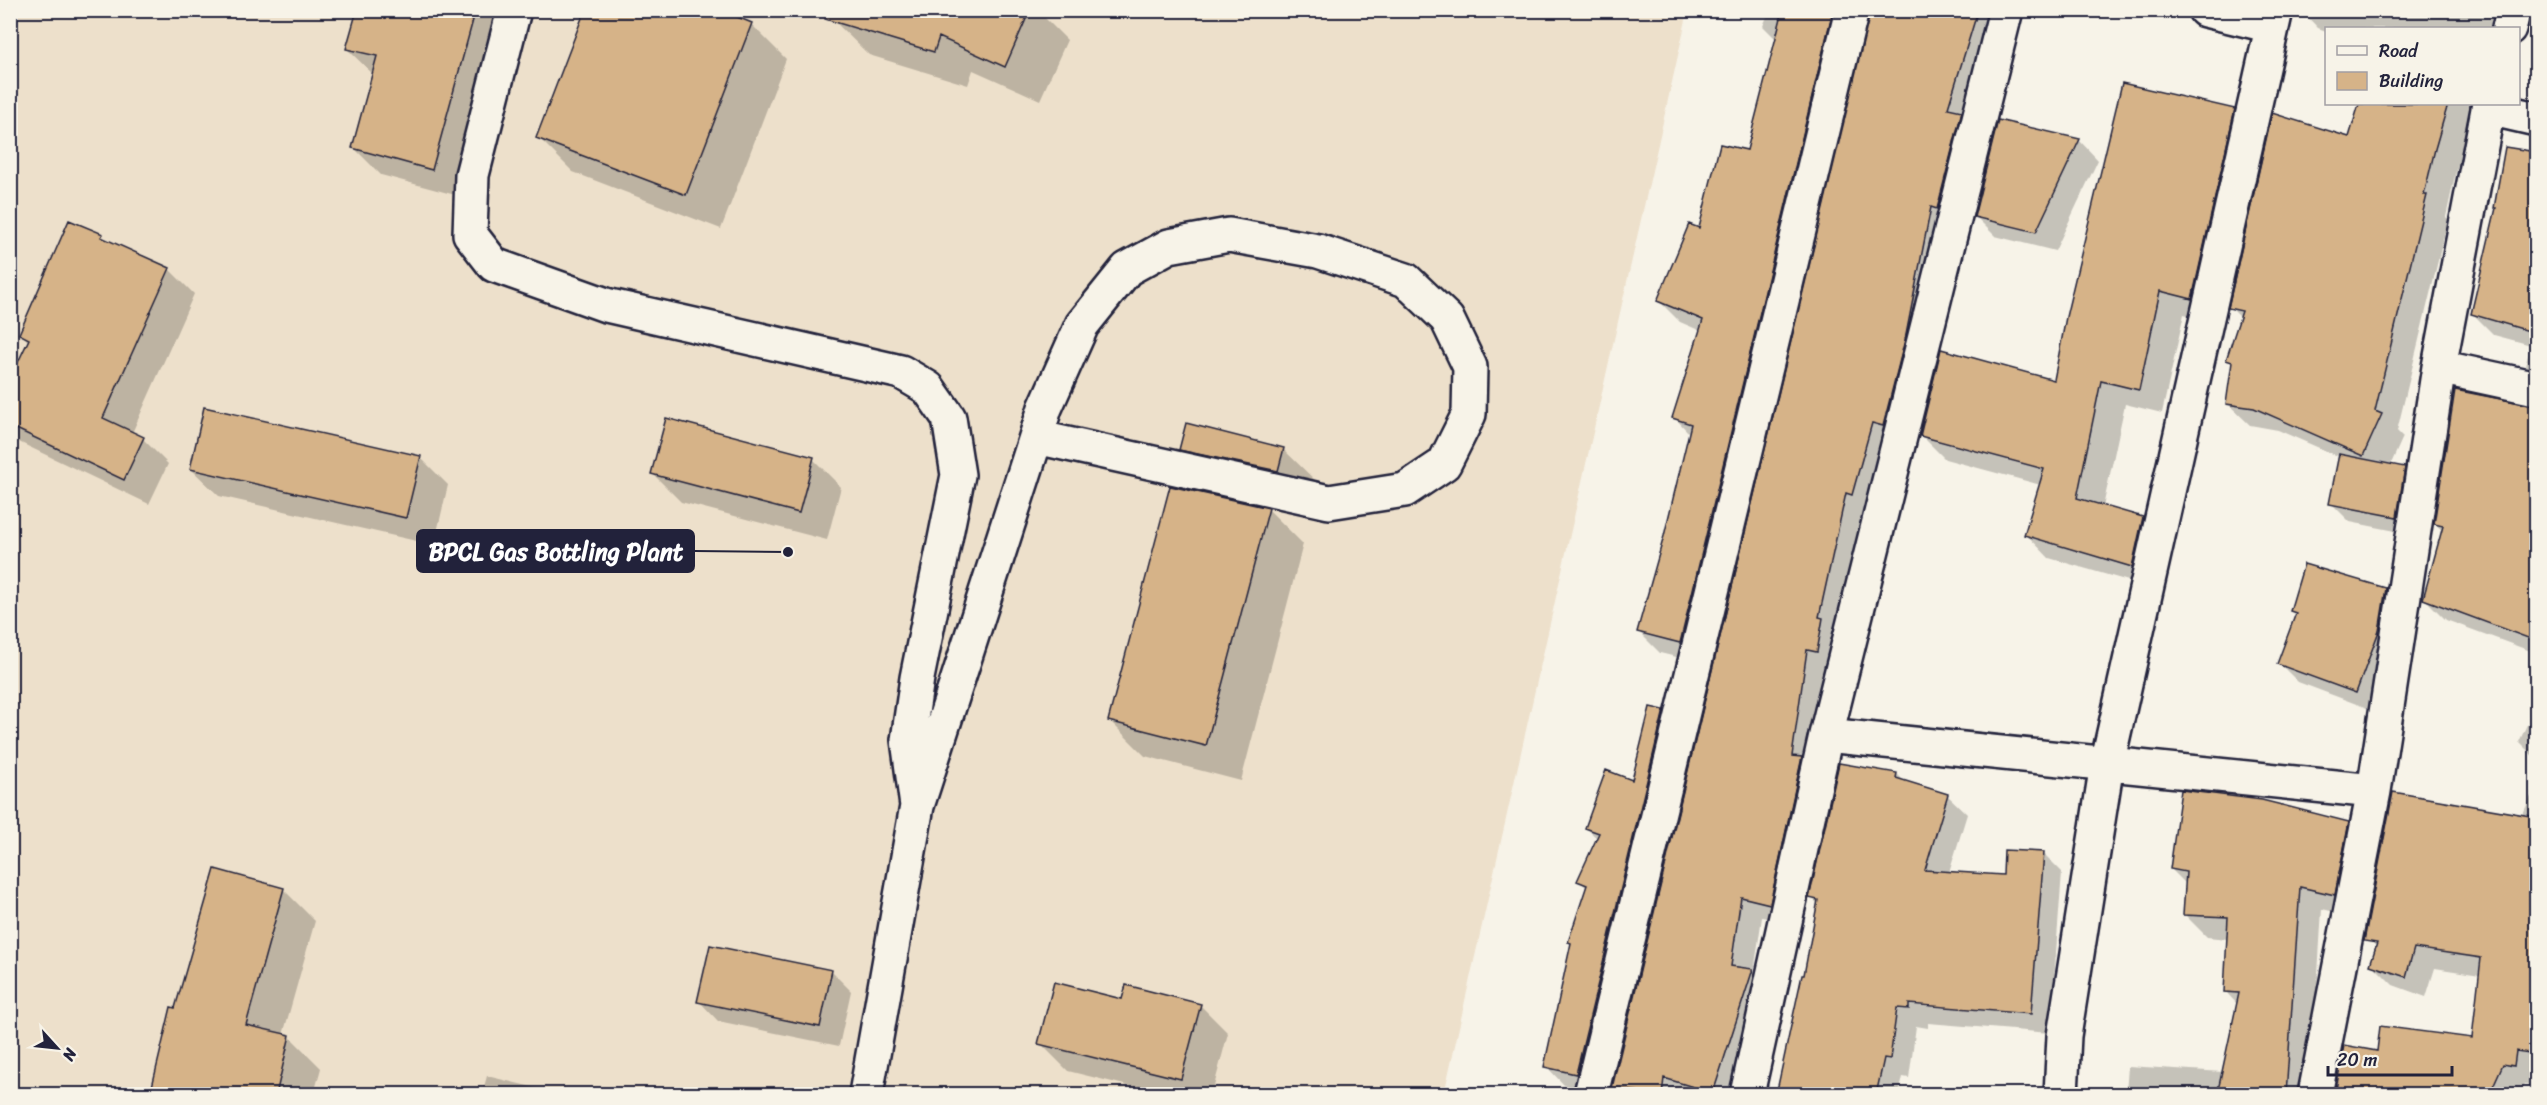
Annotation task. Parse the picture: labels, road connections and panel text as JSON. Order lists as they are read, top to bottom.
{
  "places": ["BPCL Gas Bottling Plant"],
  "legend": ["Road", "Building"],
  "scale_bar": "20 m",
  "north": "bottom right"
}
